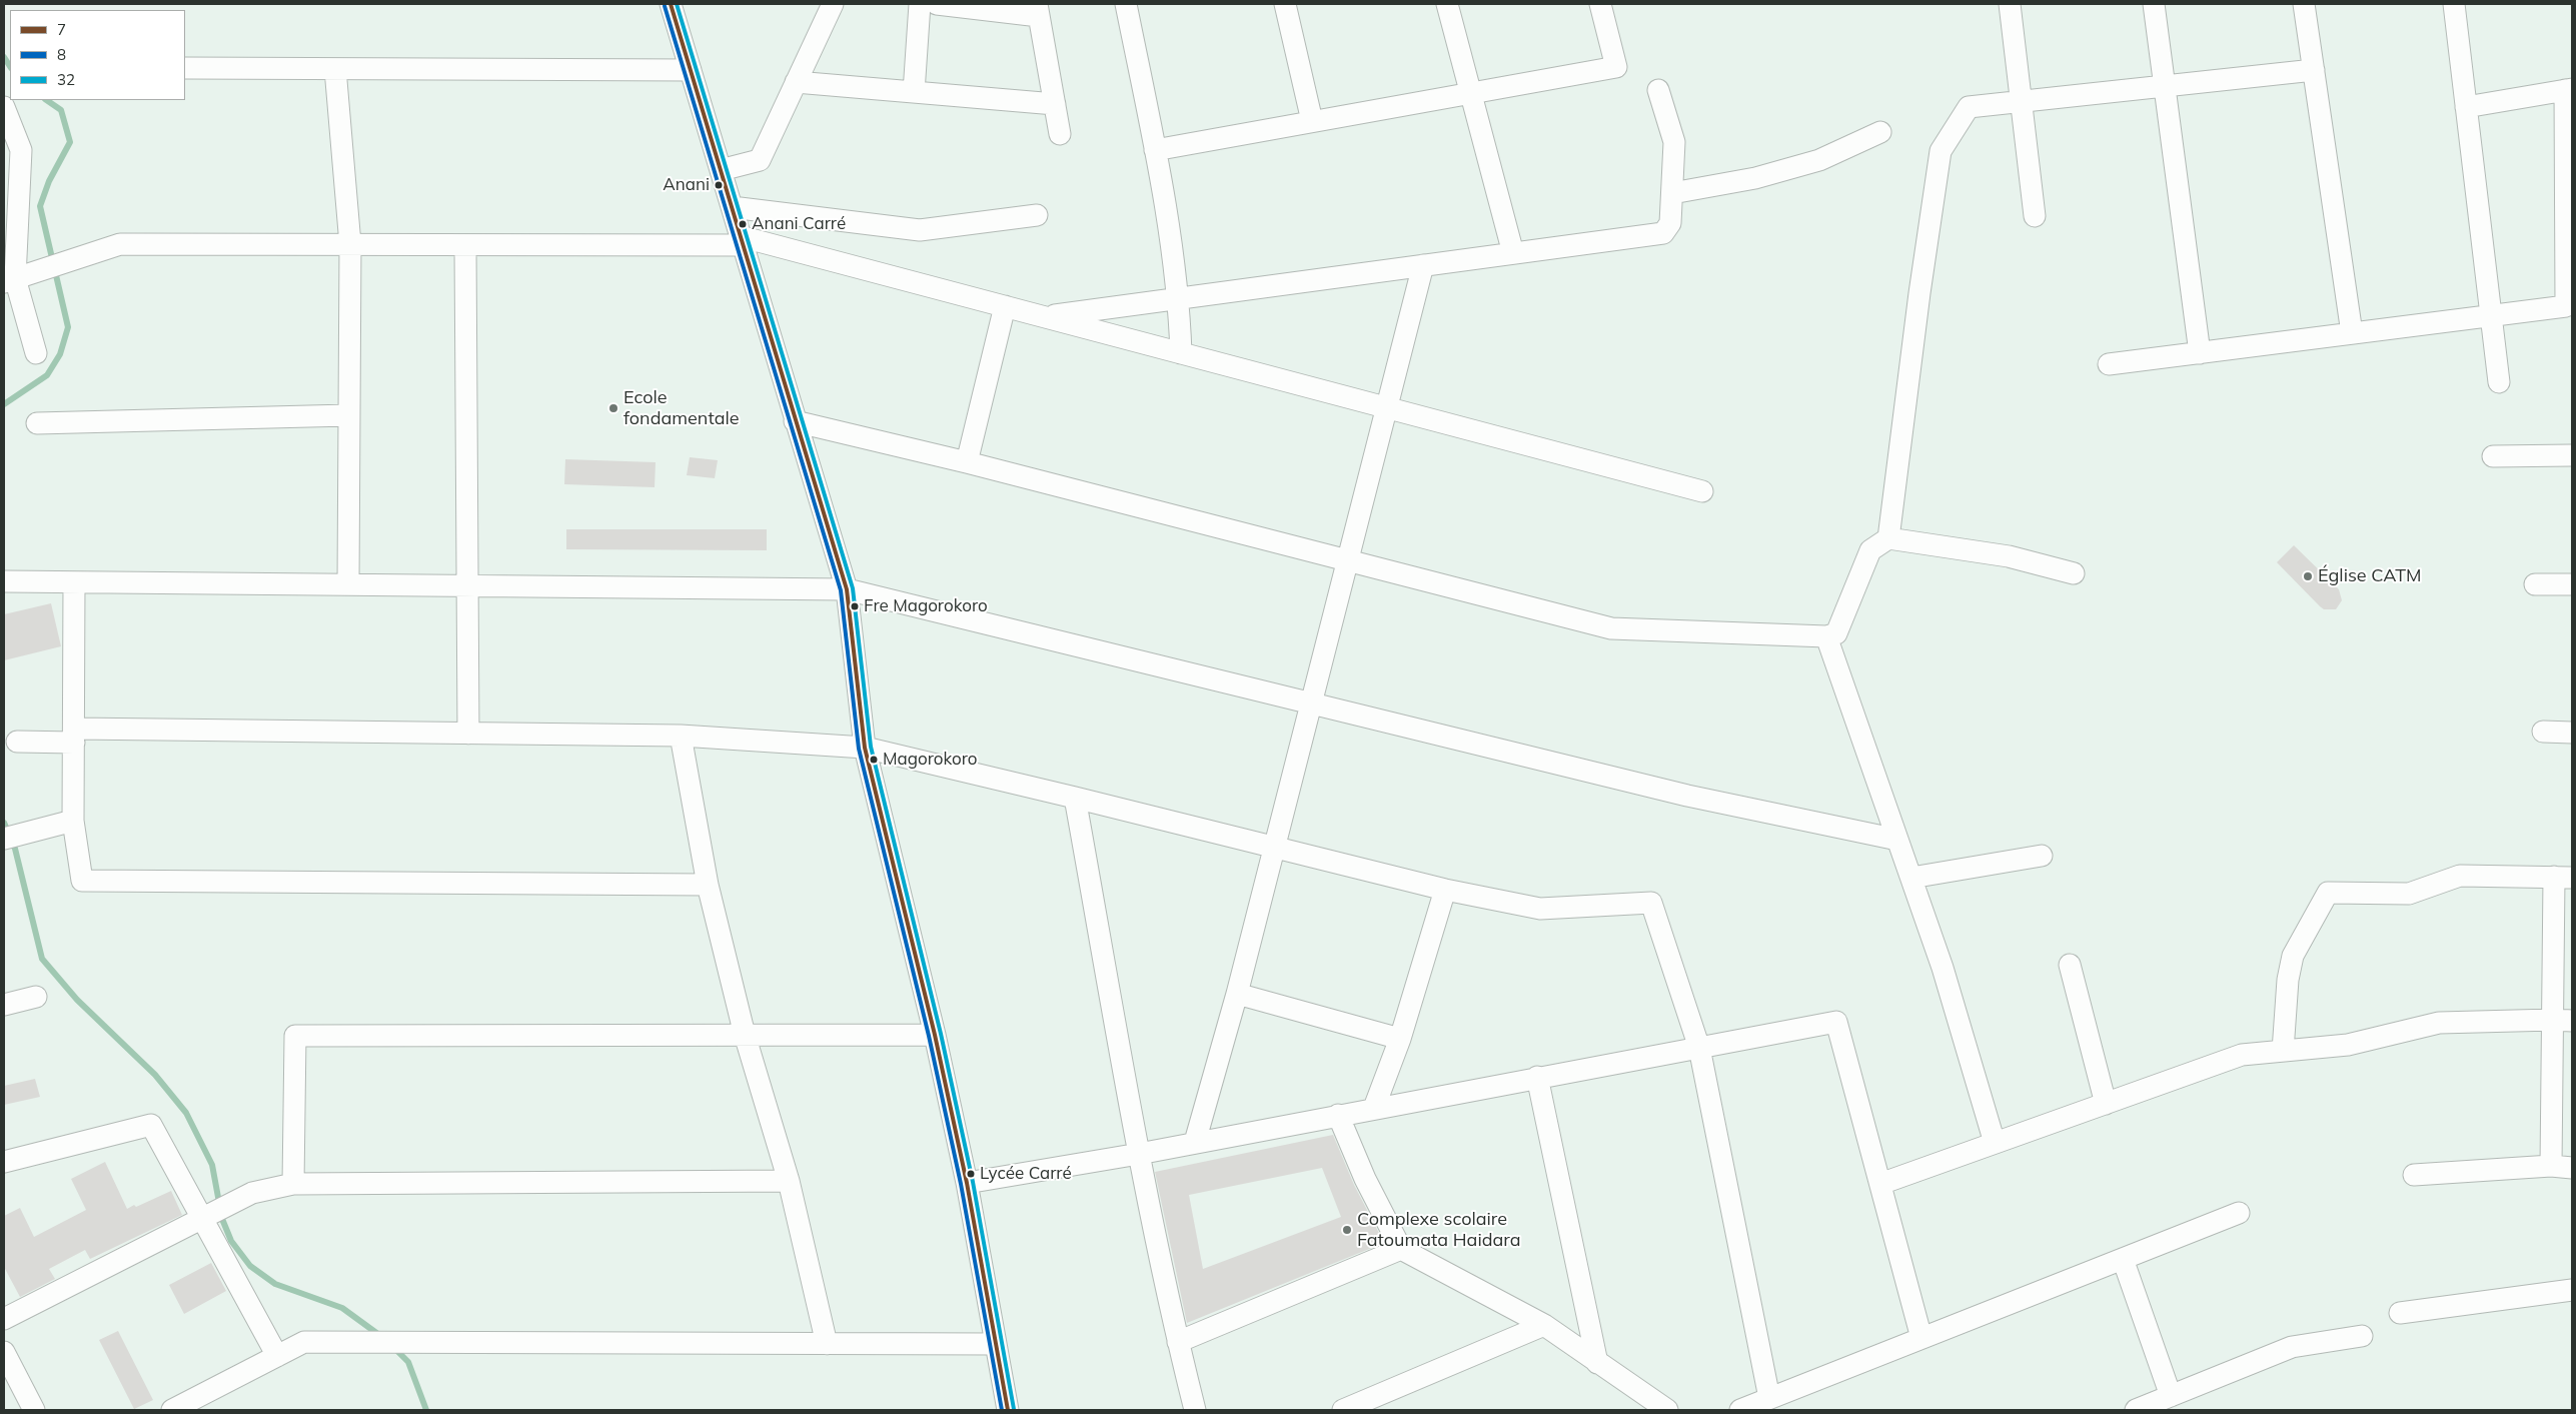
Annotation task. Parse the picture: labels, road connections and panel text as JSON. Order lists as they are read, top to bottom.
{
  "places": [
    "Anani",
    "Anani Carré",
    "Ecole fondamentale",
    "Église CATM",
    "Fre Magorokoro",
    "Magorokoro",
    "Lycée Carré",
    "Complexe scolaire Fatoumata Haidara"
  ],
  "lines": ["transit line 7", "transit line 32", "transit line 8"],
  "legend": ["7", "8", "32"]
}
